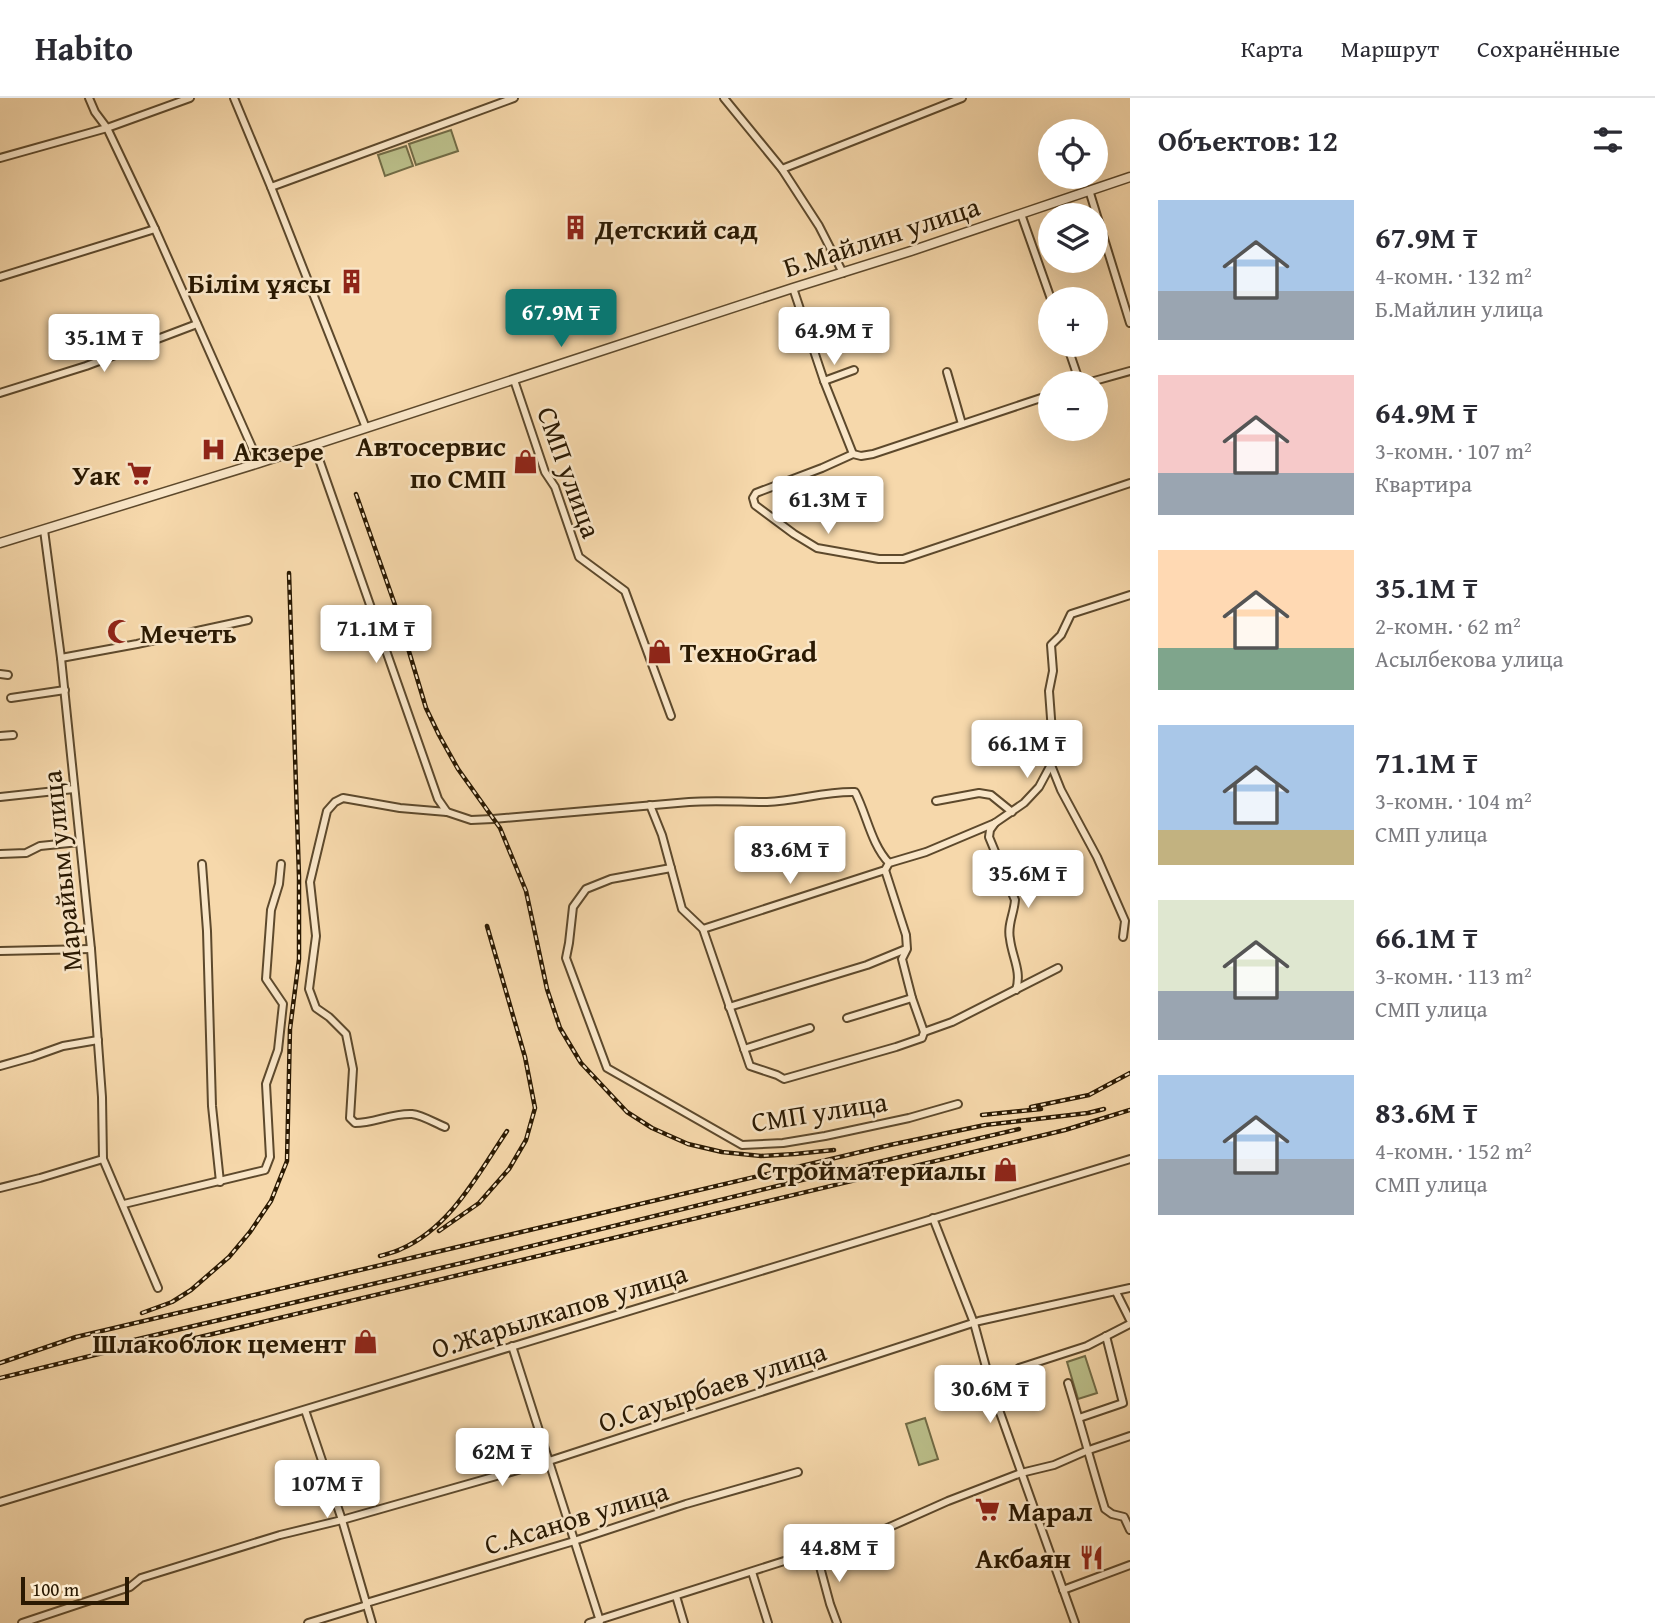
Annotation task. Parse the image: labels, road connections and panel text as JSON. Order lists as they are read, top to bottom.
{
  "streets": {
    "street": [
      "Б.Майлин улица",
      "СМП улица",
      "Марайым улица",
      "О.Жарылкапов улица",
      "О.Сауырбаев улица",
      "С.Асанов улица"
    ]
  },
  "crossings": [
    ["Б.Майлин улица", "СМП улица"],
    ["Б.Майлин улица", "Марайым улица"]
  ],
  "places": {
    "building": ["Детский сад", "Білім ұясы"],
    "hospital": ["Акзере"],
    "shop": [
      "Автосервис по СМП",
      "ТехноGrad",
      "Стройматериалы",
      "Шлакоблок цемент"
    ],
    "supermarket": ["Уак", "Марал"],
    "mosque": ["Мечеть"],
    "restaurant": ["Акбаян"]
  },
  "scale_bar": "100 m",
  "page": {
    "header": "Habito",
    "nav": ["Карта", "Маршрут", "Сохранённые"],
    "heading": "Объектов: 12",
    "map_buttons": ["+", "−"],
    "list": [
      {
        "name": "67.9M ₸",
        "note": "4-комн. · 132 m² · Б.Майлин улица"
      },
      {
        "name": "64.9M ₸",
        "note": "3-комн. · 107 m² · Квартира"
      },
      {
        "name": "35.1M ₸",
        "note": "2-комн. · 62 m² · Асылбекова улица"
      },
      {
        "name": "71.1M ₸",
        "note": "3-комн. · 104 m² · СМП улица"
      },
      {
        "name": "66.1M ₸",
        "note": "3-комн. · 113 m² · СМП улица"
      },
      {
        "name": "83.6M ₸",
        "note": "4-комн. · 152 m² · СМП улица"
      }
    ],
    "price": [
      "67.9M ₸",
      "64.9M ₸",
      "35.1M ₸",
      "61.3M ₸",
      "71.1M ₸",
      "66.1M ₸",
      "83.6M ₸",
      "35.6M ₸",
      "30.6M ₸",
      "62M ₸",
      "107M ₸",
      "44.8M ₸"
    ],
    "scale": "100 m"
  }
}
